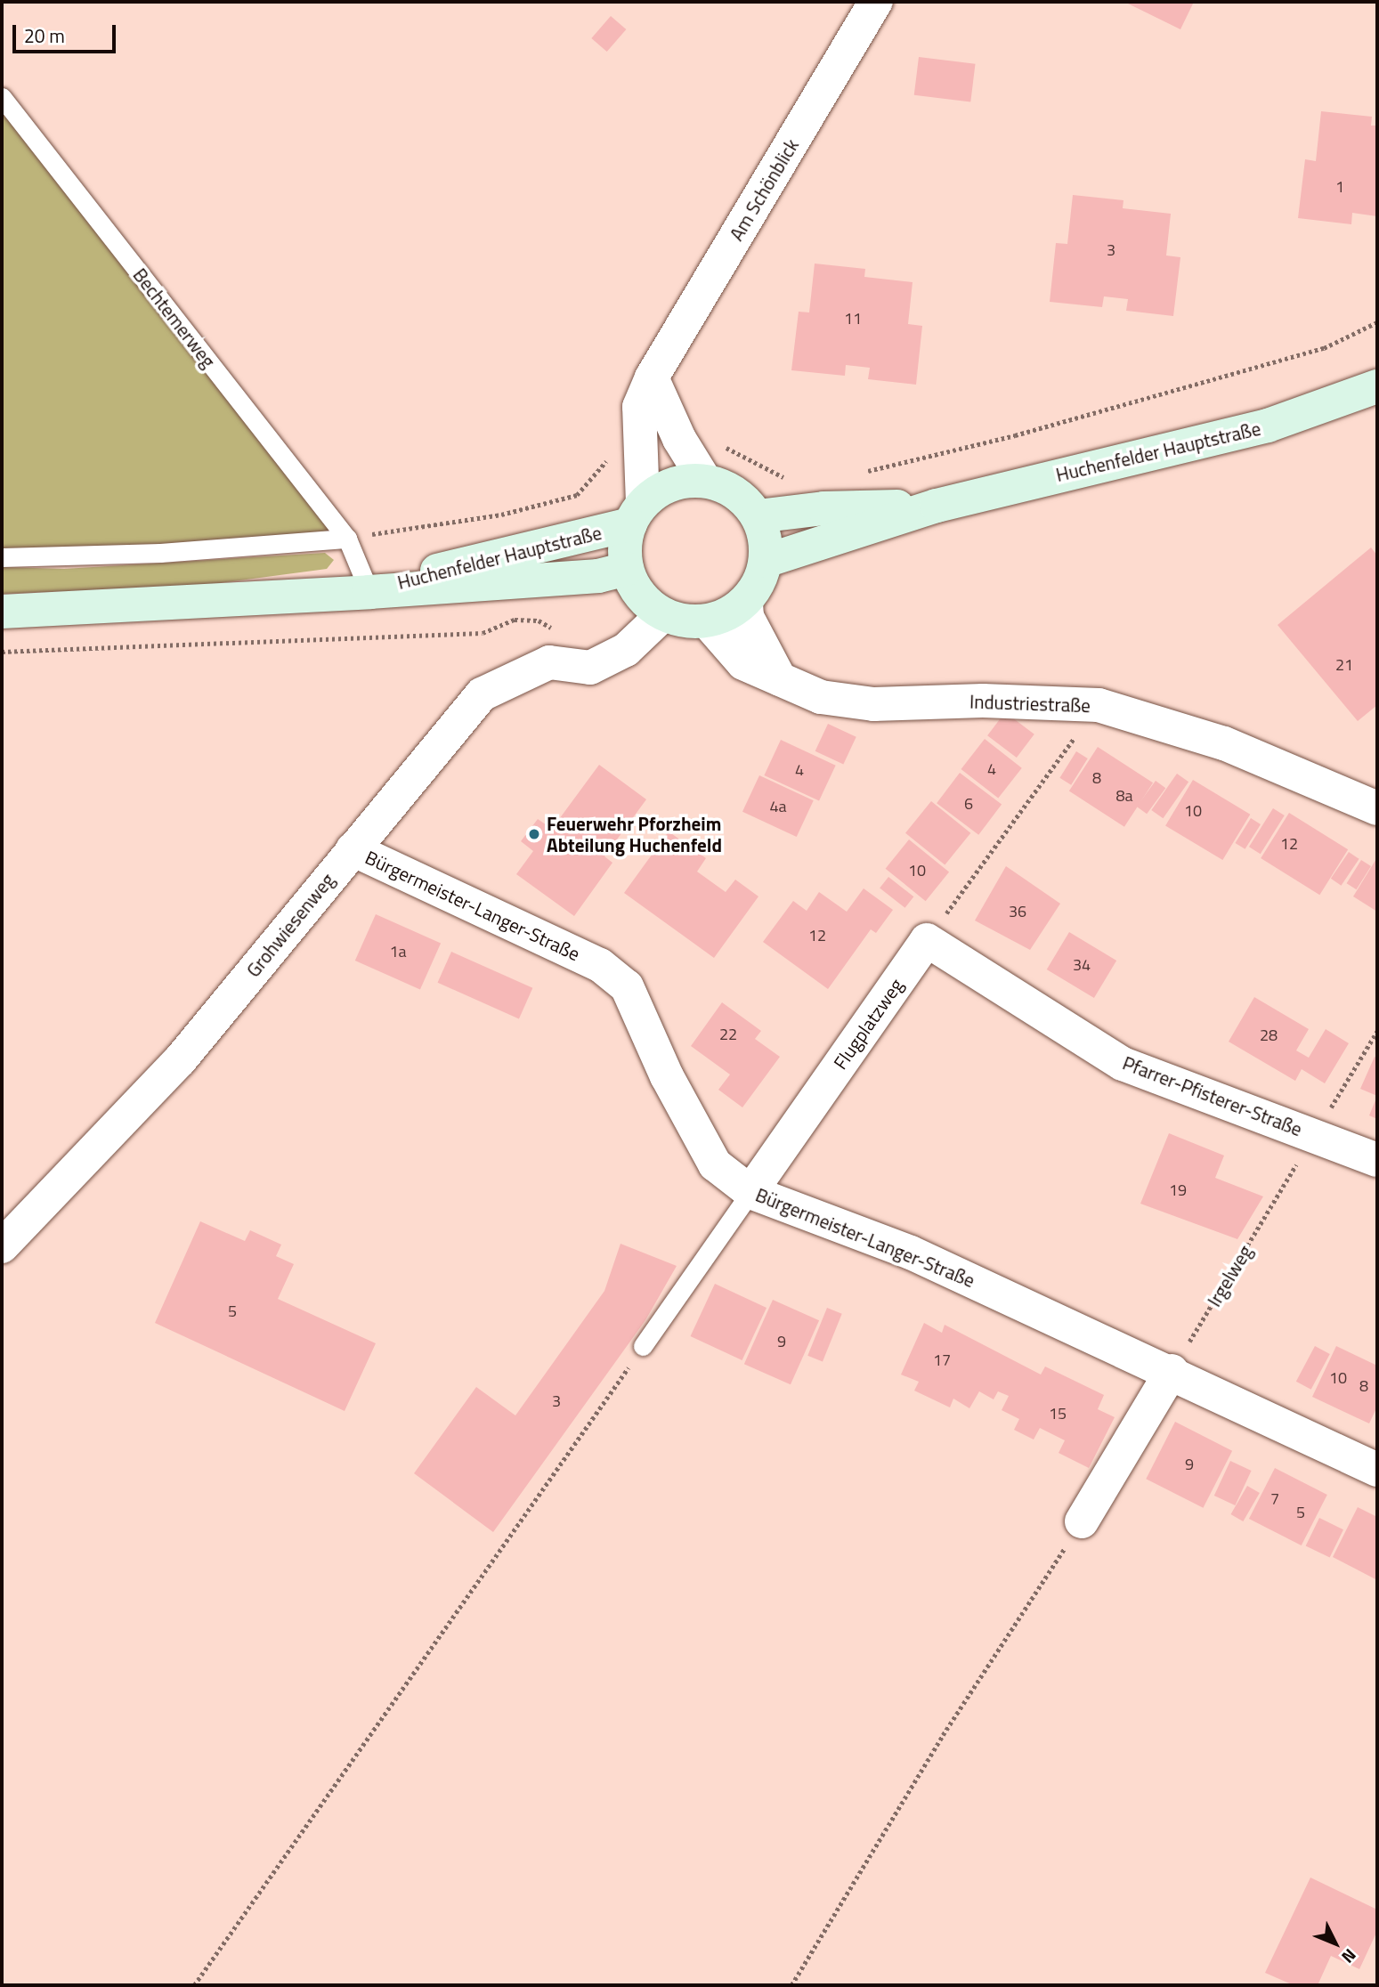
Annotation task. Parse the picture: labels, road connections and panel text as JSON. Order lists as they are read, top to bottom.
{
  "streets": {
    "main road": ["Huchenfelder Hauptstraße"],
    "street": [
      "Am Schönblick",
      "Industriestraße",
      "Bürgermeister-Langer-Straße",
      "Grohwiesenweg",
      "Flugplatzweg",
      "Pfarrer-Pfisterer-Straße"
    ],
    "lane": ["Bechtemerweg"],
    "path": ["Irgelweg"]
  },
  "crossings": [
    ["Am Schönblick", "Huchenfelder Hauptstraße"],
    ["Am Schönblick", "Industriestraße"],
    ["Am Schönblick", "Grohwiesenweg"],
    ["Bechtemerweg", "Huchenfelder Hauptstraße"],
    ["Huchenfelder Hauptstraße", "Industriestraße"],
    ["Huchenfelder Hauptstraße", "Grohwiesenweg"],
    ["Industriestraße", "Grohwiesenweg"],
    ["Bürgermeister-Langer-Straße", "Grohwiesenweg"],
    ["Bürgermeister-Langer-Straße", "Flugplatzweg"],
    ["Bürgermeister-Langer-Straße", "Irgelweg"],
    ["Flugplatzweg", "Pfarrer-Pfisterer-Straße"],
    ["Pfarrer-Pfisterer-Straße", "Irgelweg"]
  ],
  "places": ["Feuerwehr Pforzheim Abteilung Huchenfeld"],
  "house_numbers": [
    "1",
    "3",
    "11",
    "21",
    "4",
    "4",
    "8",
    "8a",
    "6",
    "4a",
    "10",
    "12",
    "10",
    "36",
    "12",
    "1a",
    "34",
    "22",
    "28",
    "19",
    "5",
    "9",
    "17",
    "10",
    "8",
    "3",
    "15",
    "9",
    "7",
    "5"
  ],
  "scale_bar": "20 m",
  "north": "bottom right"
}
